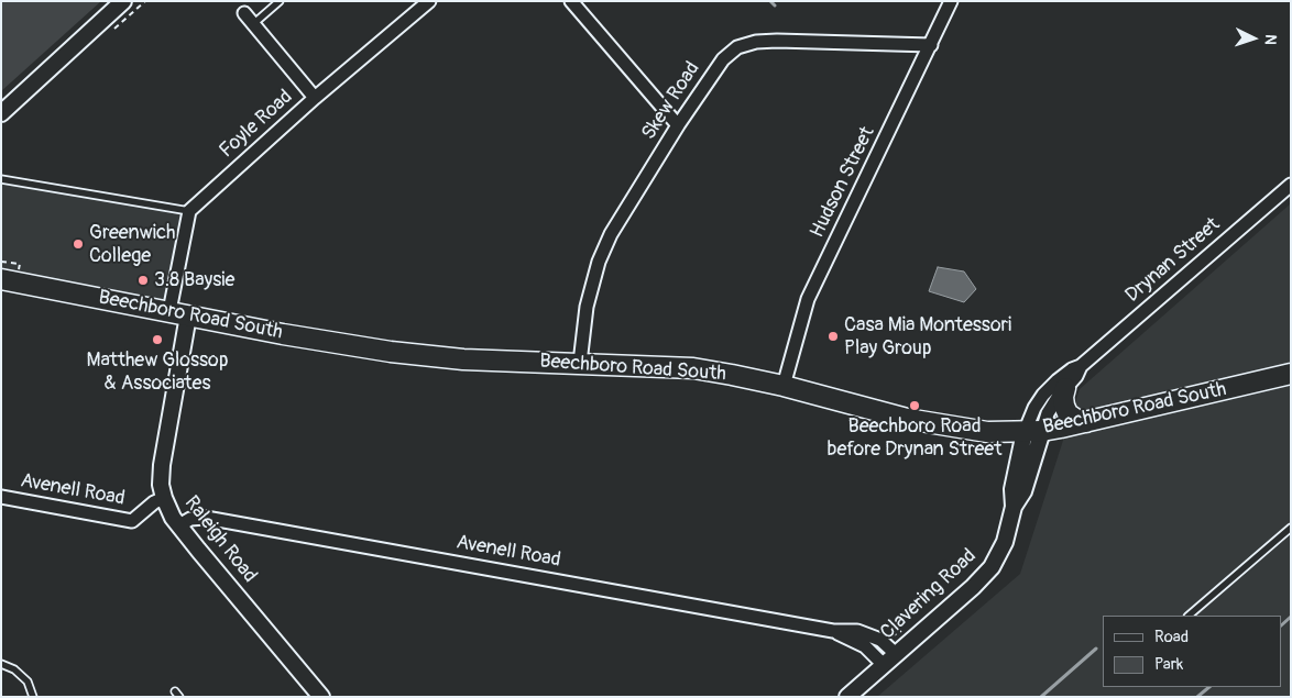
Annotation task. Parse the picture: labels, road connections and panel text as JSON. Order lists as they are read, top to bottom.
{
  "streets": {
    "main road": ["Beechboro Road South"],
    "street": [
      "Skew Road",
      "Foyle Road",
      "Hudson Street",
      "Drynan Street",
      "Avenell Road",
      "Raleigh Road",
      "Clavering Road"
    ]
  },
  "crossings": [
    ["Skew Road", "Hudson Street"],
    ["Skew Road", "Beechboro Road South"],
    ["Hudson Street", "Beechboro Road South"],
    ["Drynan Street", "Beechboro Road South"],
    ["Drynan Street", "Clavering Road"],
    ["Beechboro Road South", "Raleigh Road"],
    ["Beechboro Road South", "Clavering Road"],
    ["Avenell Road", "Raleigh Road"],
    ["Avenell Road", "Clavering Road"]
  ],
  "places": [
    "Greenwich College",
    "3.8 Baysie",
    "Casa Mia Montessori Play Group",
    "Matthew Glossop & Associates",
    "Beechboro Road before Drynan Street"
  ],
  "legend": ["Road", "Park"],
  "north": "right"
}
